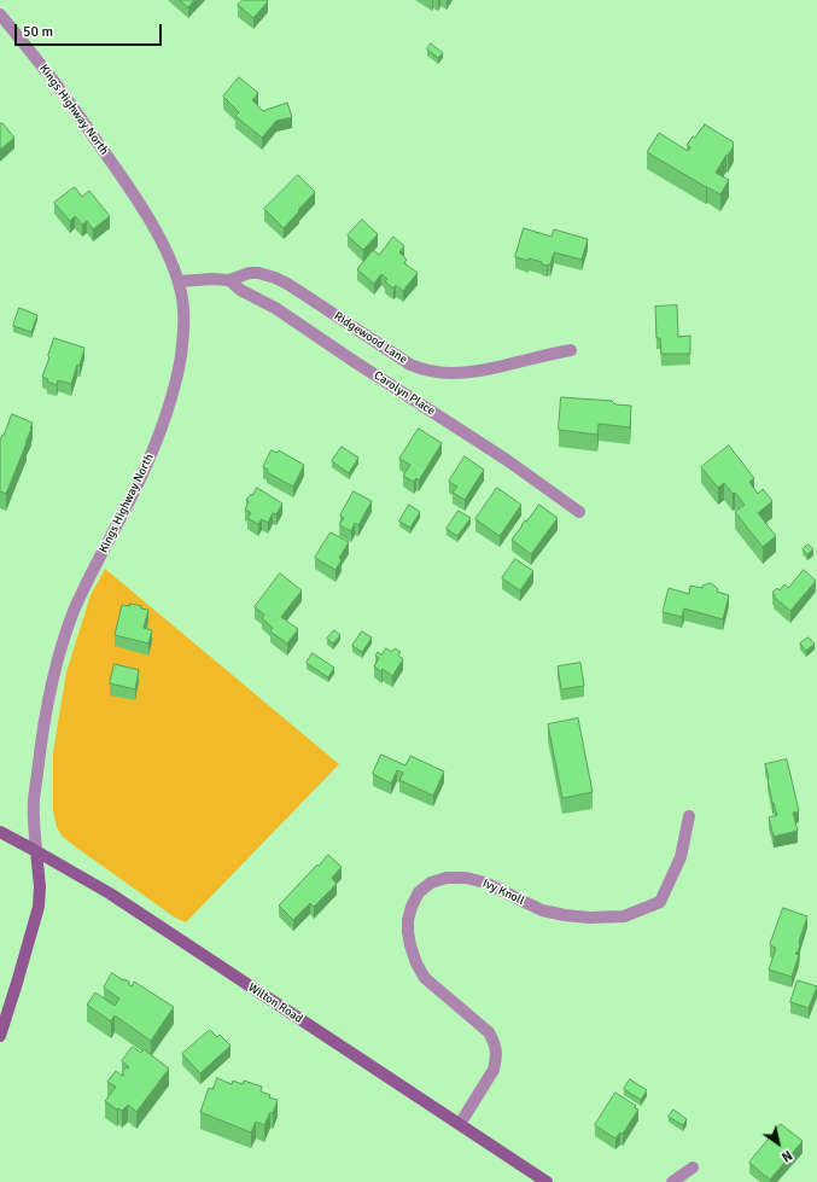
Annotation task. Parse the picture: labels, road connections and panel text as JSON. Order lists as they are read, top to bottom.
{
  "streets": {
    "main road": ["Kings Highway North", "Wilton Road"],
    "street": ["Ridgewood Lane", "Carolyn Place", "Ivy Knoll"]
  },
  "crossings": [
    ["Kings Highway North", "Ridgewood Lane"],
    ["Kings Highway North", "Wilton Road"],
    ["Ridgewood Lane", "Carolyn Place"],
    ["Ivy Knoll", "Wilton Road"]
  ],
  "scale_bar": "50 m",
  "north": "bottom right"
}
